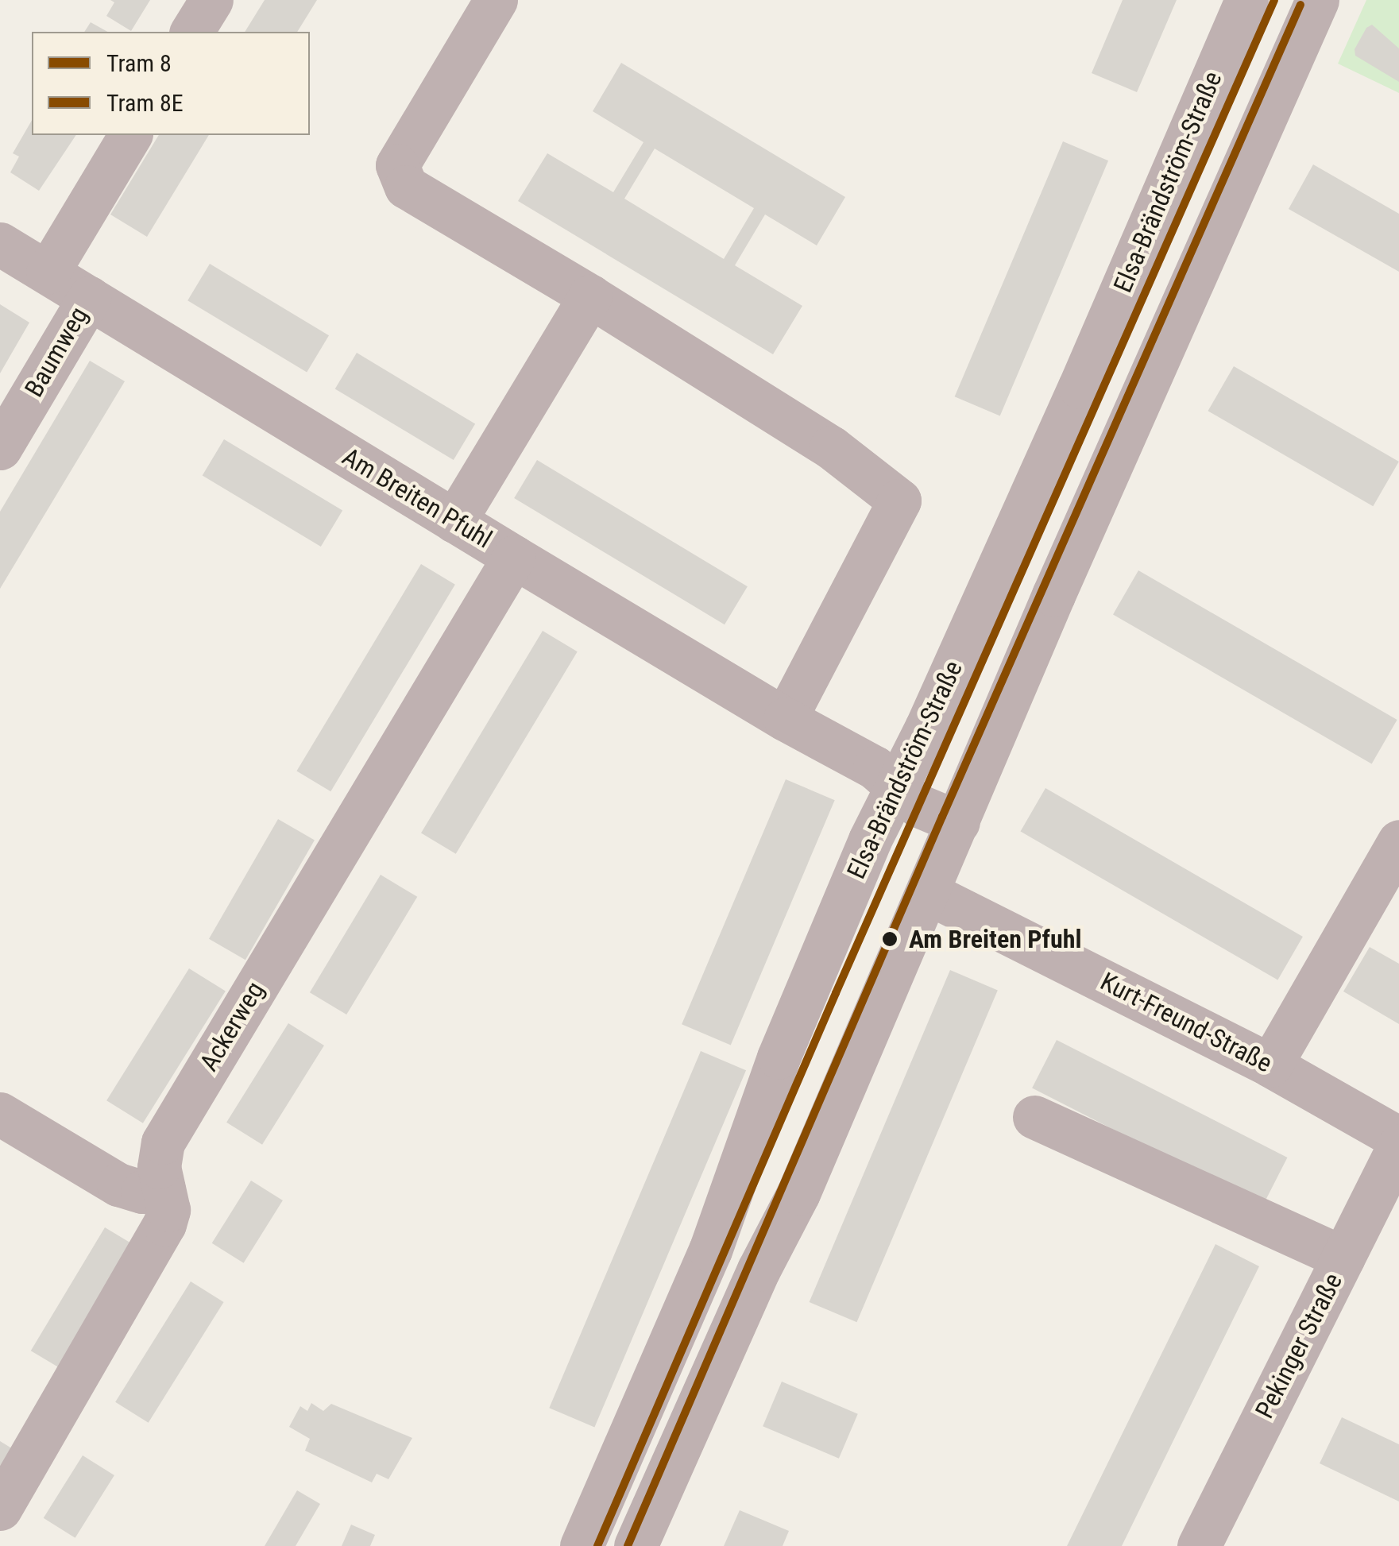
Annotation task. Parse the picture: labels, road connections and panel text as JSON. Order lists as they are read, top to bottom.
{
  "streets": {
    "street": [
      "Elsa-Brändström-Straße",
      "Baumweg",
      "Am Breiten Pfuhl",
      "Kurt-Freund-Straße",
      "Ackerweg",
      "Pekinger Straße"
    ]
  },
  "crossings": [
    ["Elsa-Brändström-Straße", "Am Breiten Pfuhl"],
    ["Baumweg", "Am Breiten Pfuhl"],
    ["Am Breiten Pfuhl", "Ackerweg"]
  ],
  "places": ["Am Breiten Pfuhl"],
  "lines": ["tram line 8", "tram line 8E"],
  "legend": ["Tram 8", "Tram 8E"]
}
